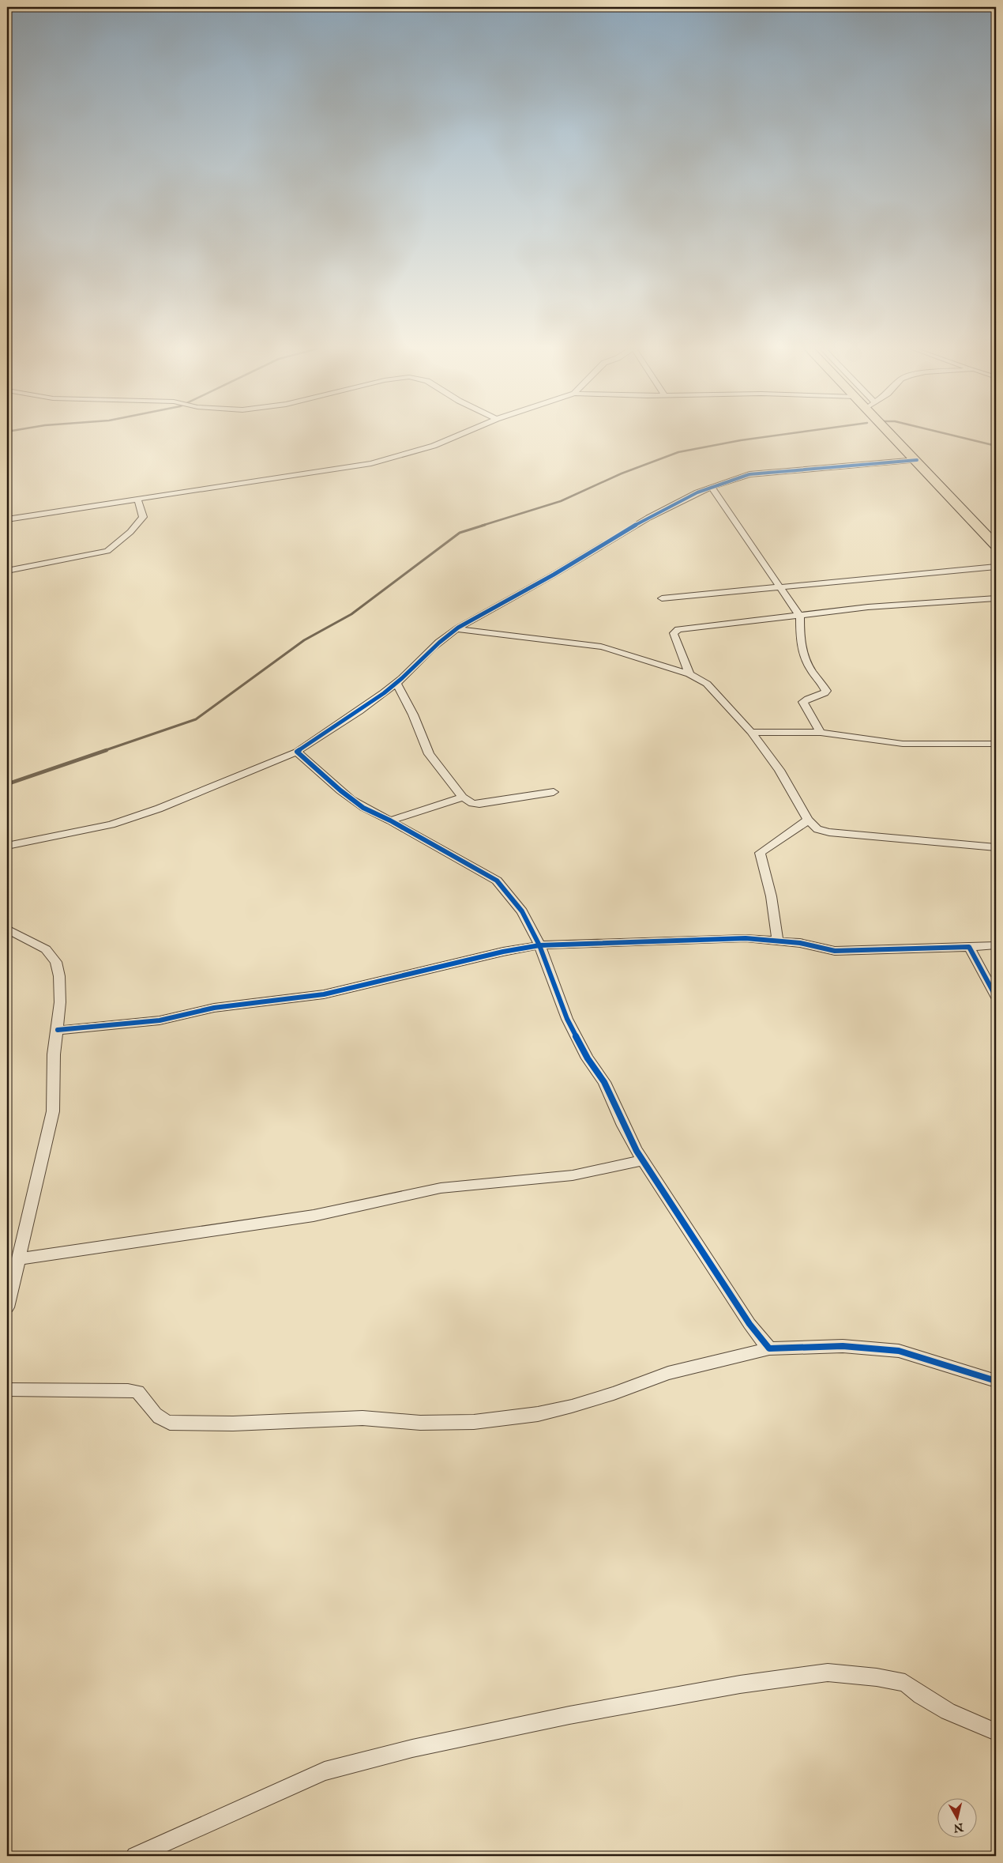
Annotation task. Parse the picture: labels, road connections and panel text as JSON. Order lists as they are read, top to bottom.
{
  "north": "bottom"
}
